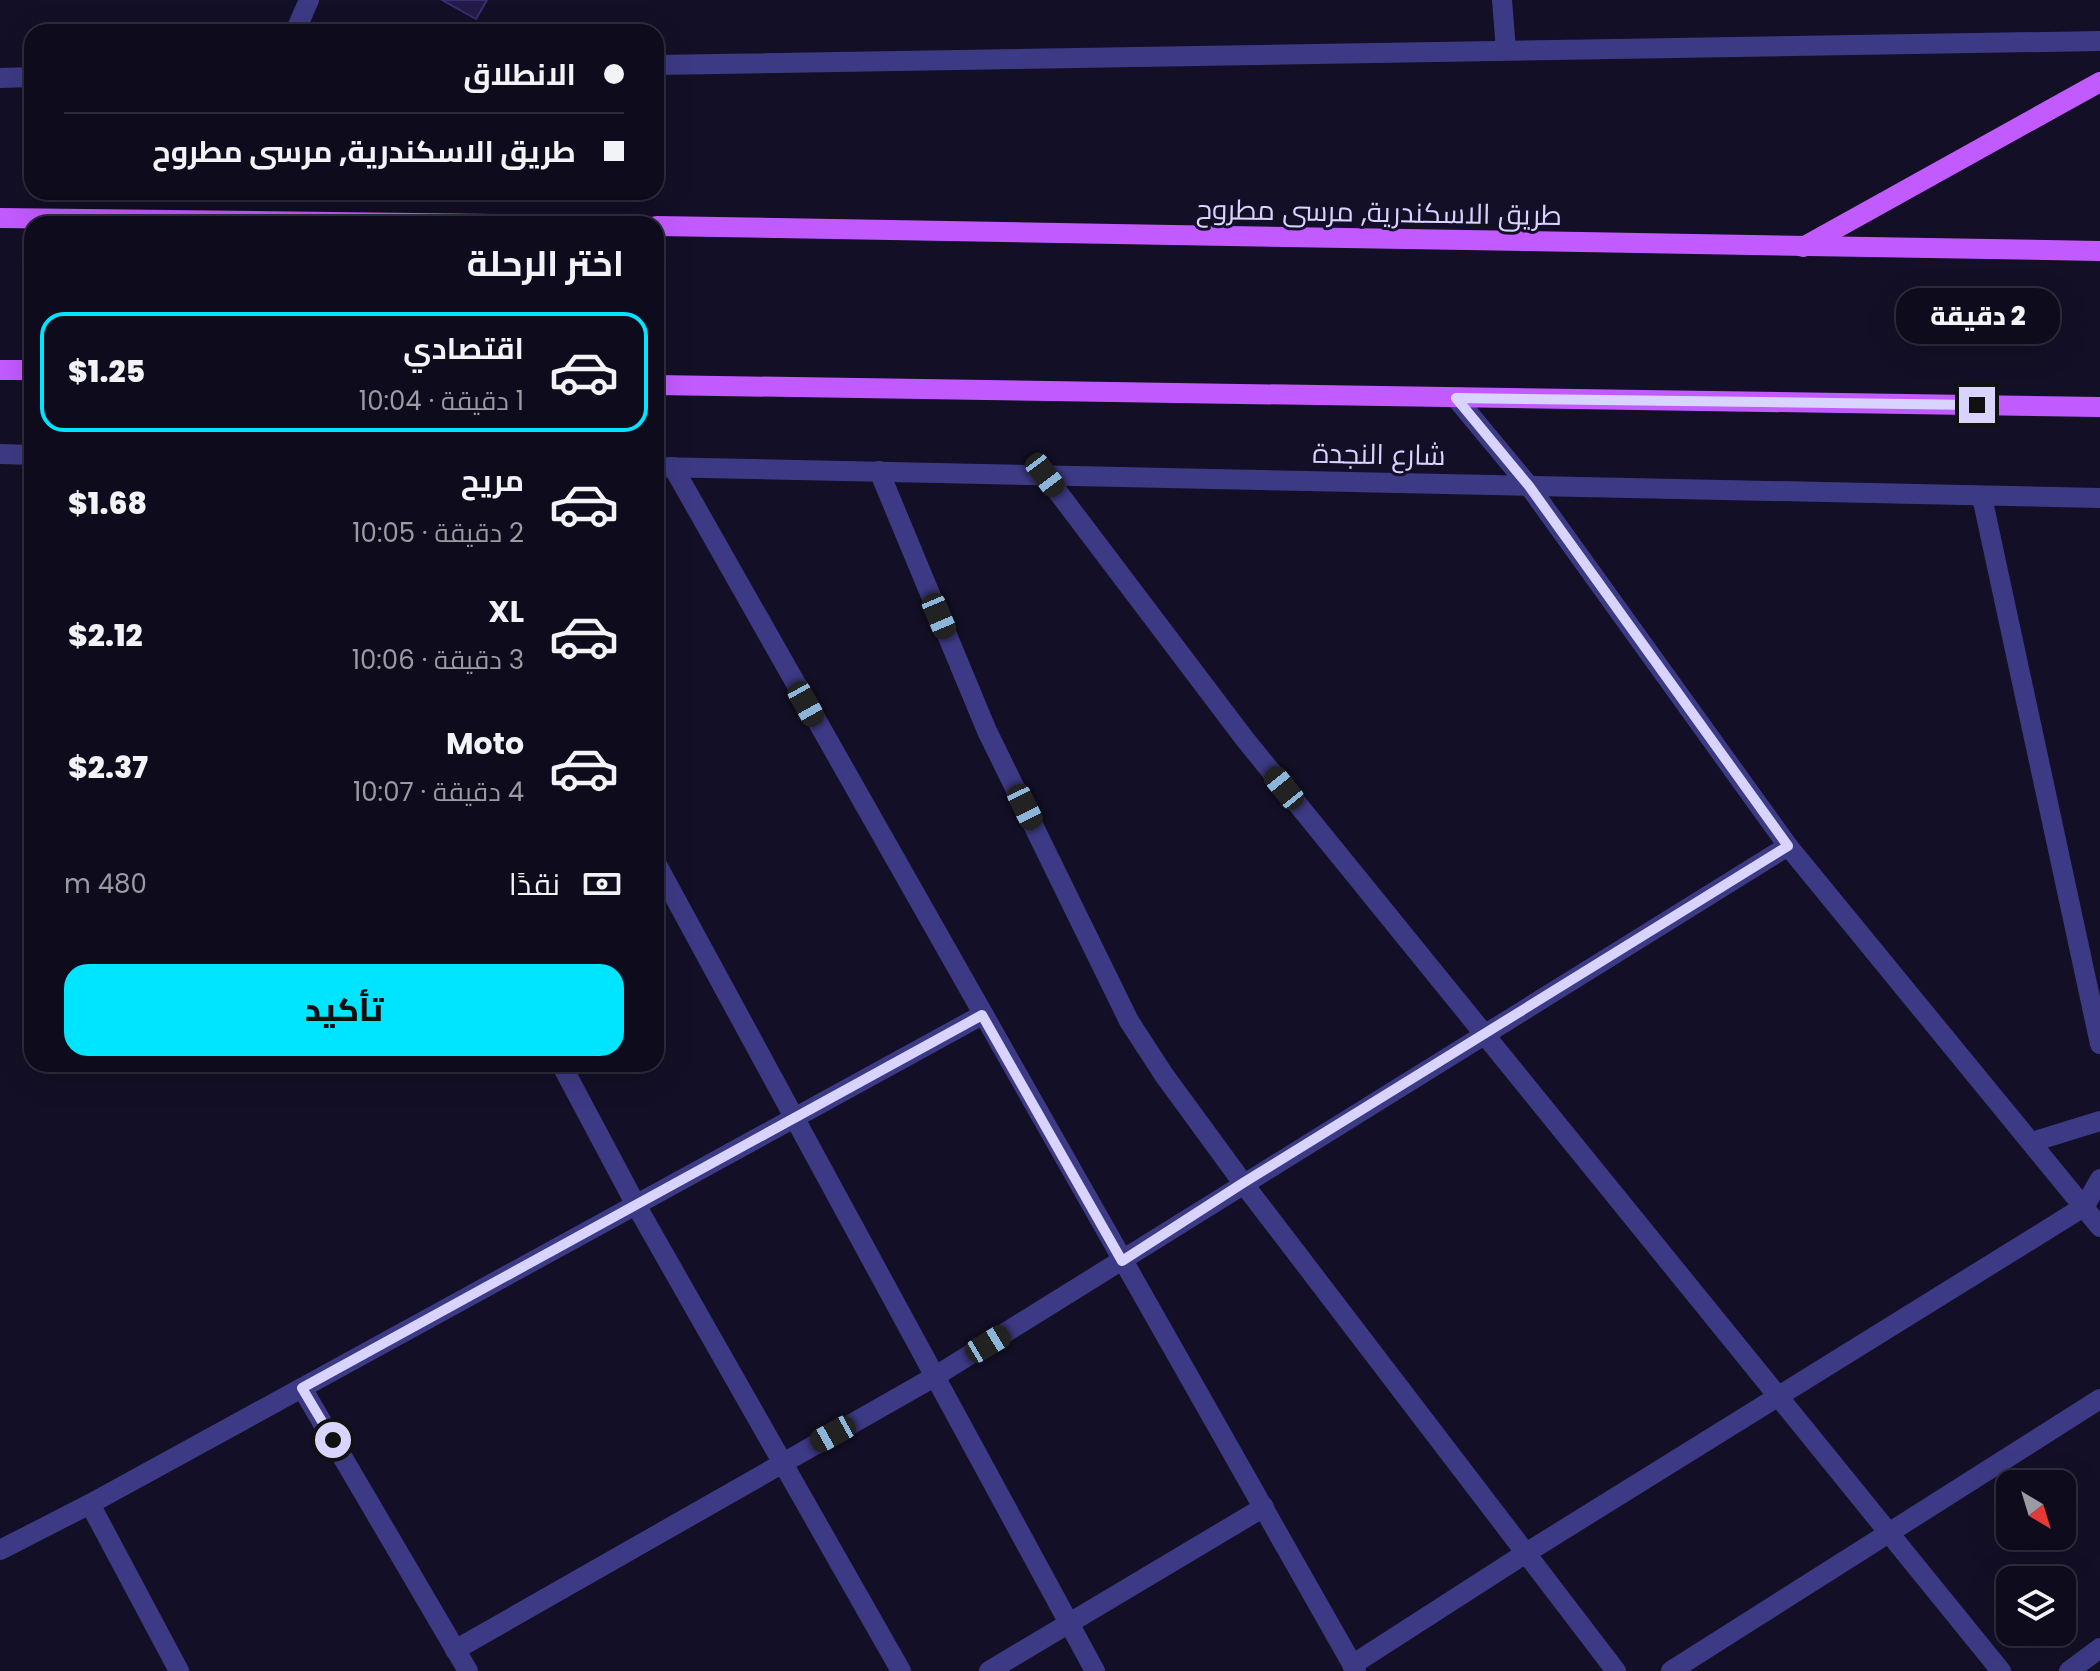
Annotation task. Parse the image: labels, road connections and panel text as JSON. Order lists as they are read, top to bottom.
{
  "streets": {
    "main road": ["طريق الاسكندرية, مرسى مطروح"],
    "street": ["شارع النجدة"]
  },
  "north": "bottom right",
  "page": {
    "banner": ["الانطلاق", "طريق الاسكندرية, مرسى مطروح"],
    "heading": "اختر الرحلة",
    "bubble": "2 دقيقة",
    "list": [
      {
        "name": "اقتصادي",
        "note": "1 دقيقة · 10:04",
        "value": "$1.25"
      },
      {
        "name": "مريح",
        "note": "2 دقيقة · 10:05",
        "value": "$1.68"
      },
      {
        "name": "XL",
        "note": "3 دقيقة · 10:06",
        "value": "$2.12"
      },
      {
        "name": "Moto",
        "note": "4 دقيقة · 10:07",
        "value": "$2.37"
      }
    ],
    "pay": ["نقدًا", "480 m"],
    "buttons": "تأكيد"
  }
}
